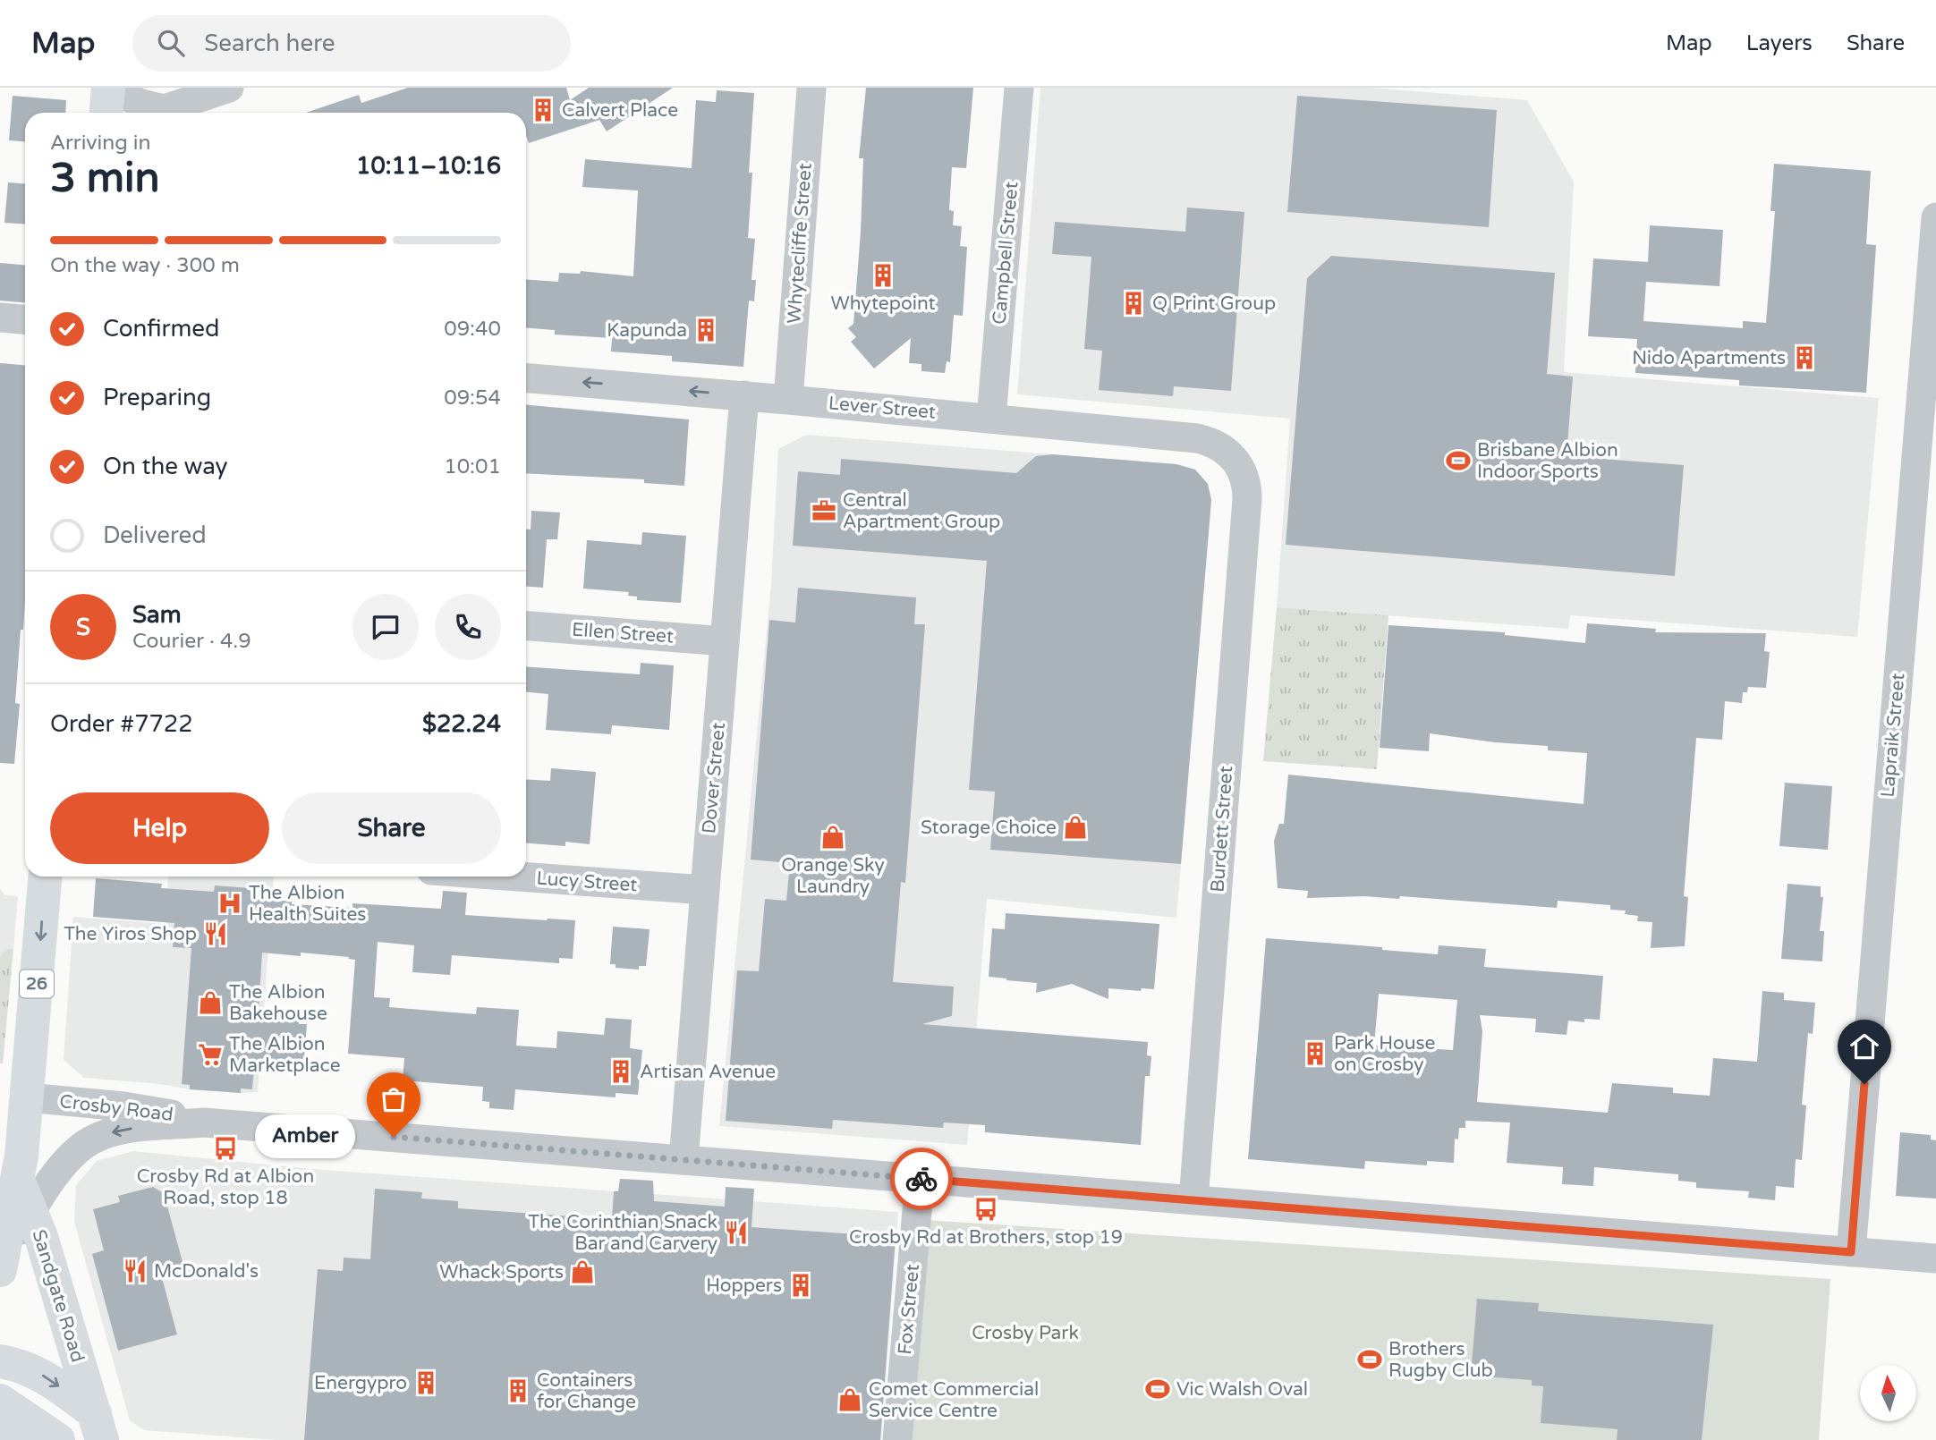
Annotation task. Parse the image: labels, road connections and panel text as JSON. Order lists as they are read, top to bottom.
{
  "streets": {
    "main road": ["26", "Sandgate Road"],
    "street": [
      "Whytecliffe Street",
      "Campbell Street",
      "Lever Street",
      "Ellen Street",
      "Lapraik Street",
      "Dover Street",
      "Burdett Street",
      "Lucy Street",
      "Crosby Road",
      "Fox Street"
    ]
  },
  "crossings": [
    ["Whytecliffe Street", "Lever Street"],
    ["Campbell Street", "Lever Street"],
    ["Lever Street", "Dover Street"],
    ["Lever Street", "Burdett Street"],
    ["Ellen Street", "Dover Street"],
    ["Lapraik Street", "Crosby Road"],
    ["Dover Street", "Lucy Street"],
    ["Dover Street", "Crosby Road"],
    ["Burdett Street", "Crosby Road"],
    ["26", "Crosby Road"],
    ["26", "Sandgate Road"],
    ["Crosby Road", "Sandgate Road"],
    ["Crosby Road", "Fox Street"]
  ],
  "parks": ["Crosby Park"],
  "places": {
    "building": [
      "Calvert Place",
      "Whytepoint",
      "Q Print Group",
      "Kapunda",
      "Nido Apartments",
      "Park House on Crosby",
      "Artisan Avenue",
      "Hoppers",
      "Energypro",
      "Containers for Change"
    ],
    "sports": ["Brisbane Albion Indoor Sports", "Brothers Rugby Club", "Vic Walsh Oval"],
    "office": ["Central Apartment Group"],
    "shop": [
      "Storage Choice",
      "Orange Sky Laundry",
      "The Albion Bakehouse",
      "Whack Sports",
      "Comet Commercial Service Centre"
    ],
    "hospital": ["The Albion Health Suites"],
    "restaurant": ["The Yiros Shop", "The Corinthian Snack Bar and Carvery", "McDonald's"],
    "supermarket": ["The Albion Marketplace"],
    "other": ["Amber"],
    "bus stop": ["Crosby Rd at Albion Road, stop 18", "Crosby Rd at Brothers, stop 19"]
  },
  "north": "top",
  "page": {
    "header": "Map",
    "search": "Search here",
    "nav": ["Map", "Layers", "Share"],
    "heading": ["3 min", "Arriving in", "10:11–10:16"],
    "panel": [
      "Sam",
      "Courier · 4.9",
      "Order #7722",
      "$22.24"
    ],
    "bar": "On the way · 300 m",
    "list": [
      ["Confirmed", "09:40"],
      ["Preparing", "09:54"],
      ["On the way", "10:01"],
      "Delivered"
    ],
    "round": "S",
    "buttons": ["Help", "Share"],
    "bubble": "Amber"
  }
}
